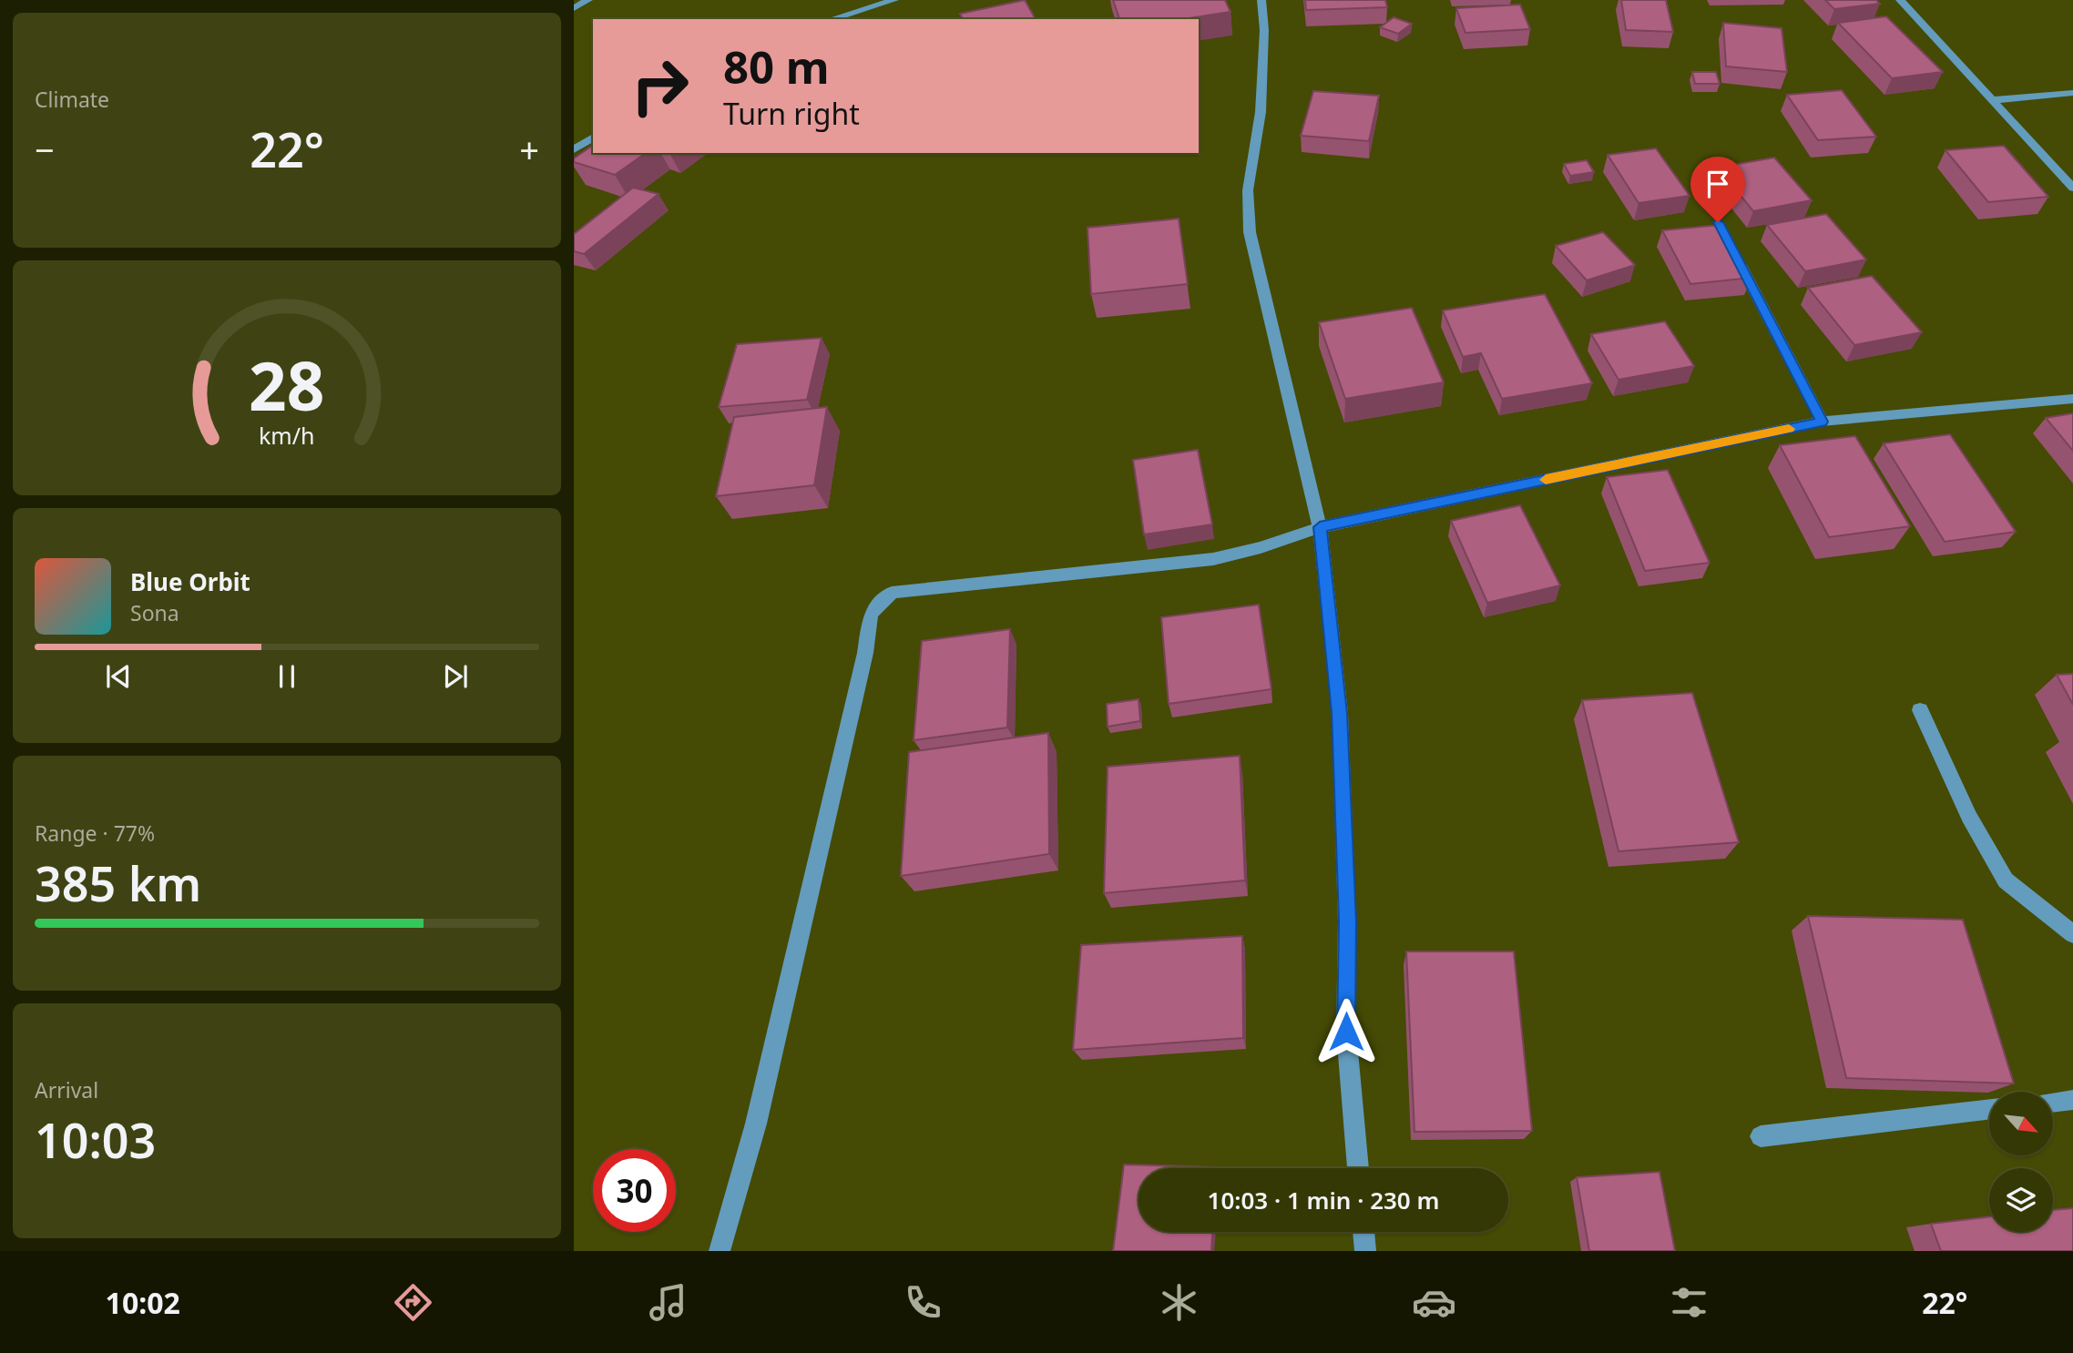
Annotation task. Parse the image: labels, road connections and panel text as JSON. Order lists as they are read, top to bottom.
{
  "north": "bottom right",
  "page": {
    "tile": [
      "Climate",
      ["Range · 77%", "385 km"],
      ["Arrival", "10:03"]
    ],
    "turn": ["80 m", "Turn right"],
    "heat": ["−", "22°", "+"],
    "song": ["Blue Orbit", "Sona"],
    "limit": "30",
    "trip": "10:03 · 1 min · 230 m",
    "tabs": ["10:02", "22°"],
    "gauge": ["28", "km/h"]
  }
}
